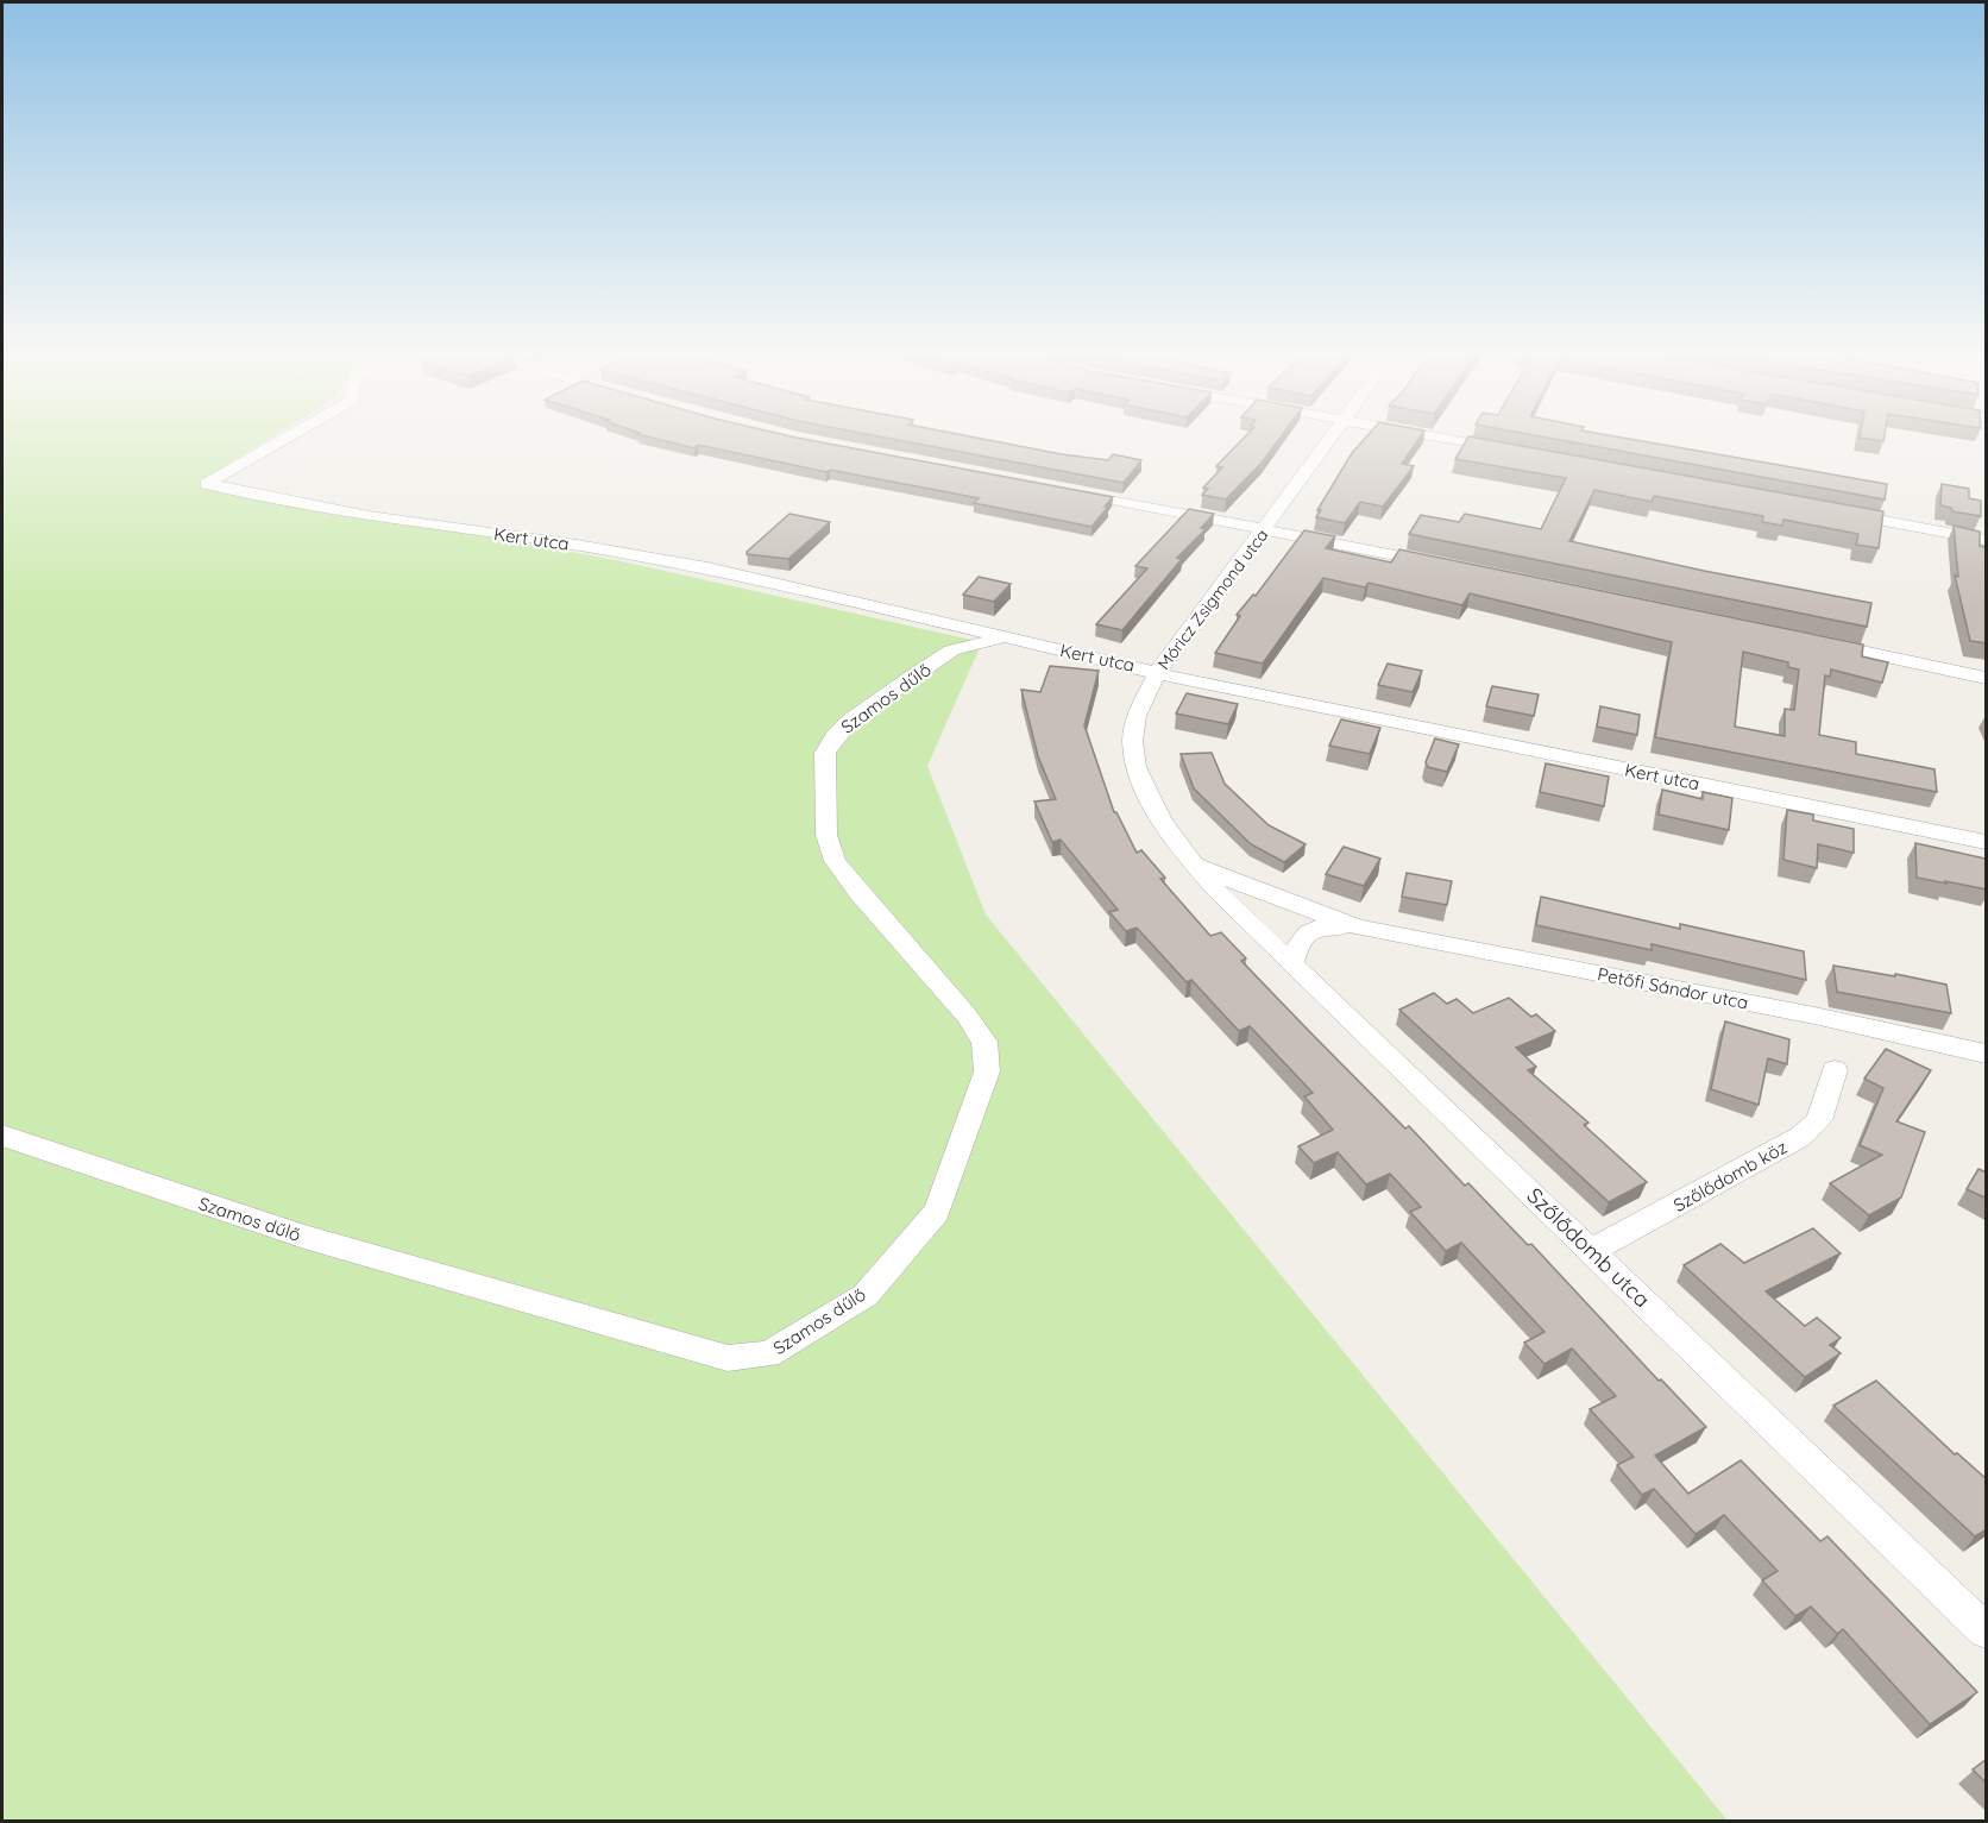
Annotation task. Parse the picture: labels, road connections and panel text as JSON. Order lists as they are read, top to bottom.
{
  "streets": {
    "street": [
      "Kert utca",
      "Móricz Zsigmond utca",
      "Szamos dűlő",
      "Petőfi Sándor utca",
      "Szőlődomb köz",
      "Szőlődomb utca"
    ]
  },
  "crossings": [
    ["Kert utca", "Móricz Zsigmond utca"],
    ["Kert utca", "Szamos dűlő"],
    ["Móricz Zsigmond utca", "Petőfi Sándor utca"],
    ["Móricz Zsigmond utca", "Szőlődomb utca"],
    ["Petőfi Sándor utca", "Szőlődomb utca"],
    ["Szőlődomb köz", "Szőlődomb utca"]
  ]
}
